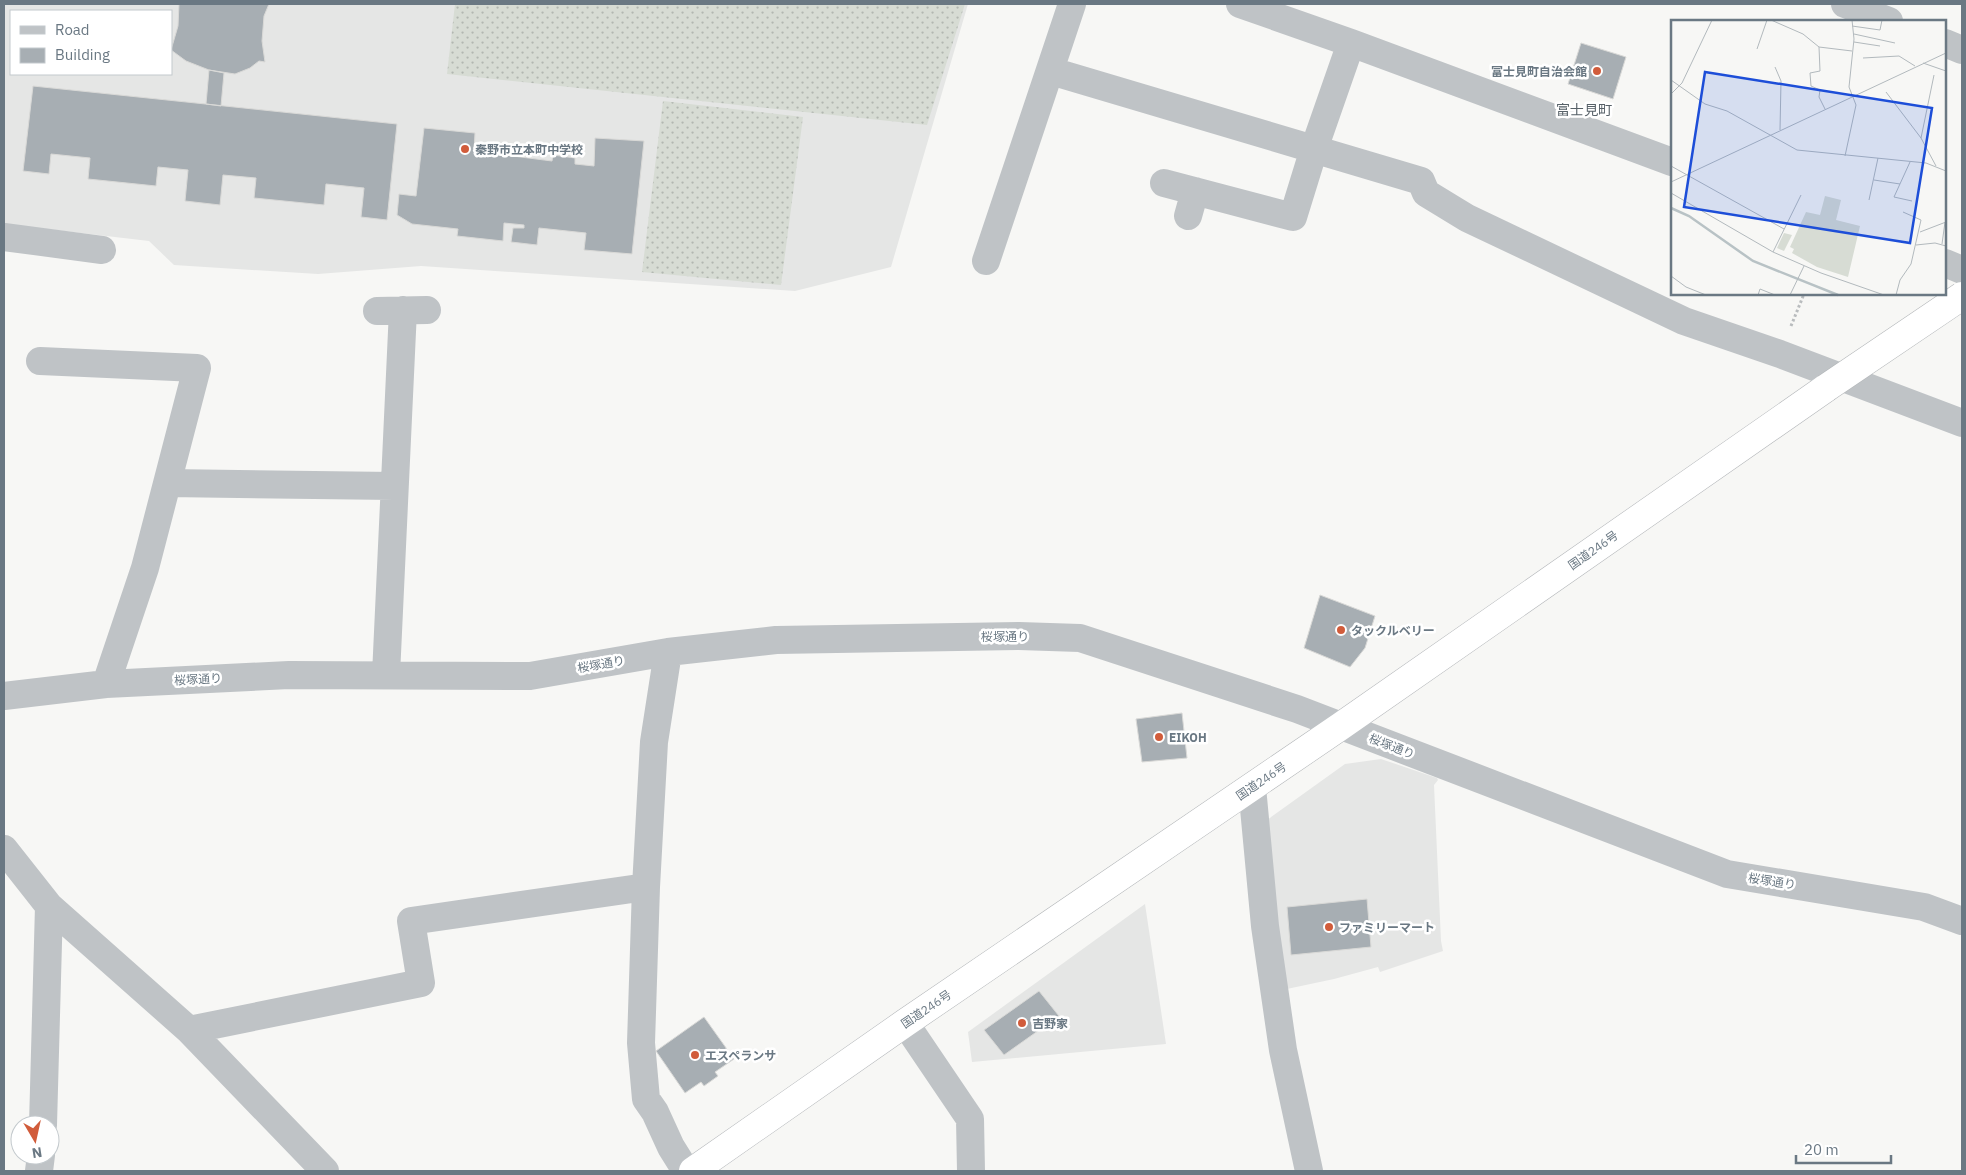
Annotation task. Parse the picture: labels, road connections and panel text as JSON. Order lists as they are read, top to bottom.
{
  "streets": {
    "highway": ["国道246号"],
    "street": ["桜塚通り"]
  },
  "crossings": [
    ["国道246号", "桜塚通り"]
  ],
  "districts": ["富士見町"],
  "places": [
    "富士見町自治会館",
    "秦野市立本町中学校",
    "タックルベリー",
    "EIKOH",
    "ファミリーマート",
    "吉野家",
    "エスペランサ"
  ],
  "legend": ["Road", "Building"],
  "scale_bar": "20 m",
  "north": "bottom"
}
